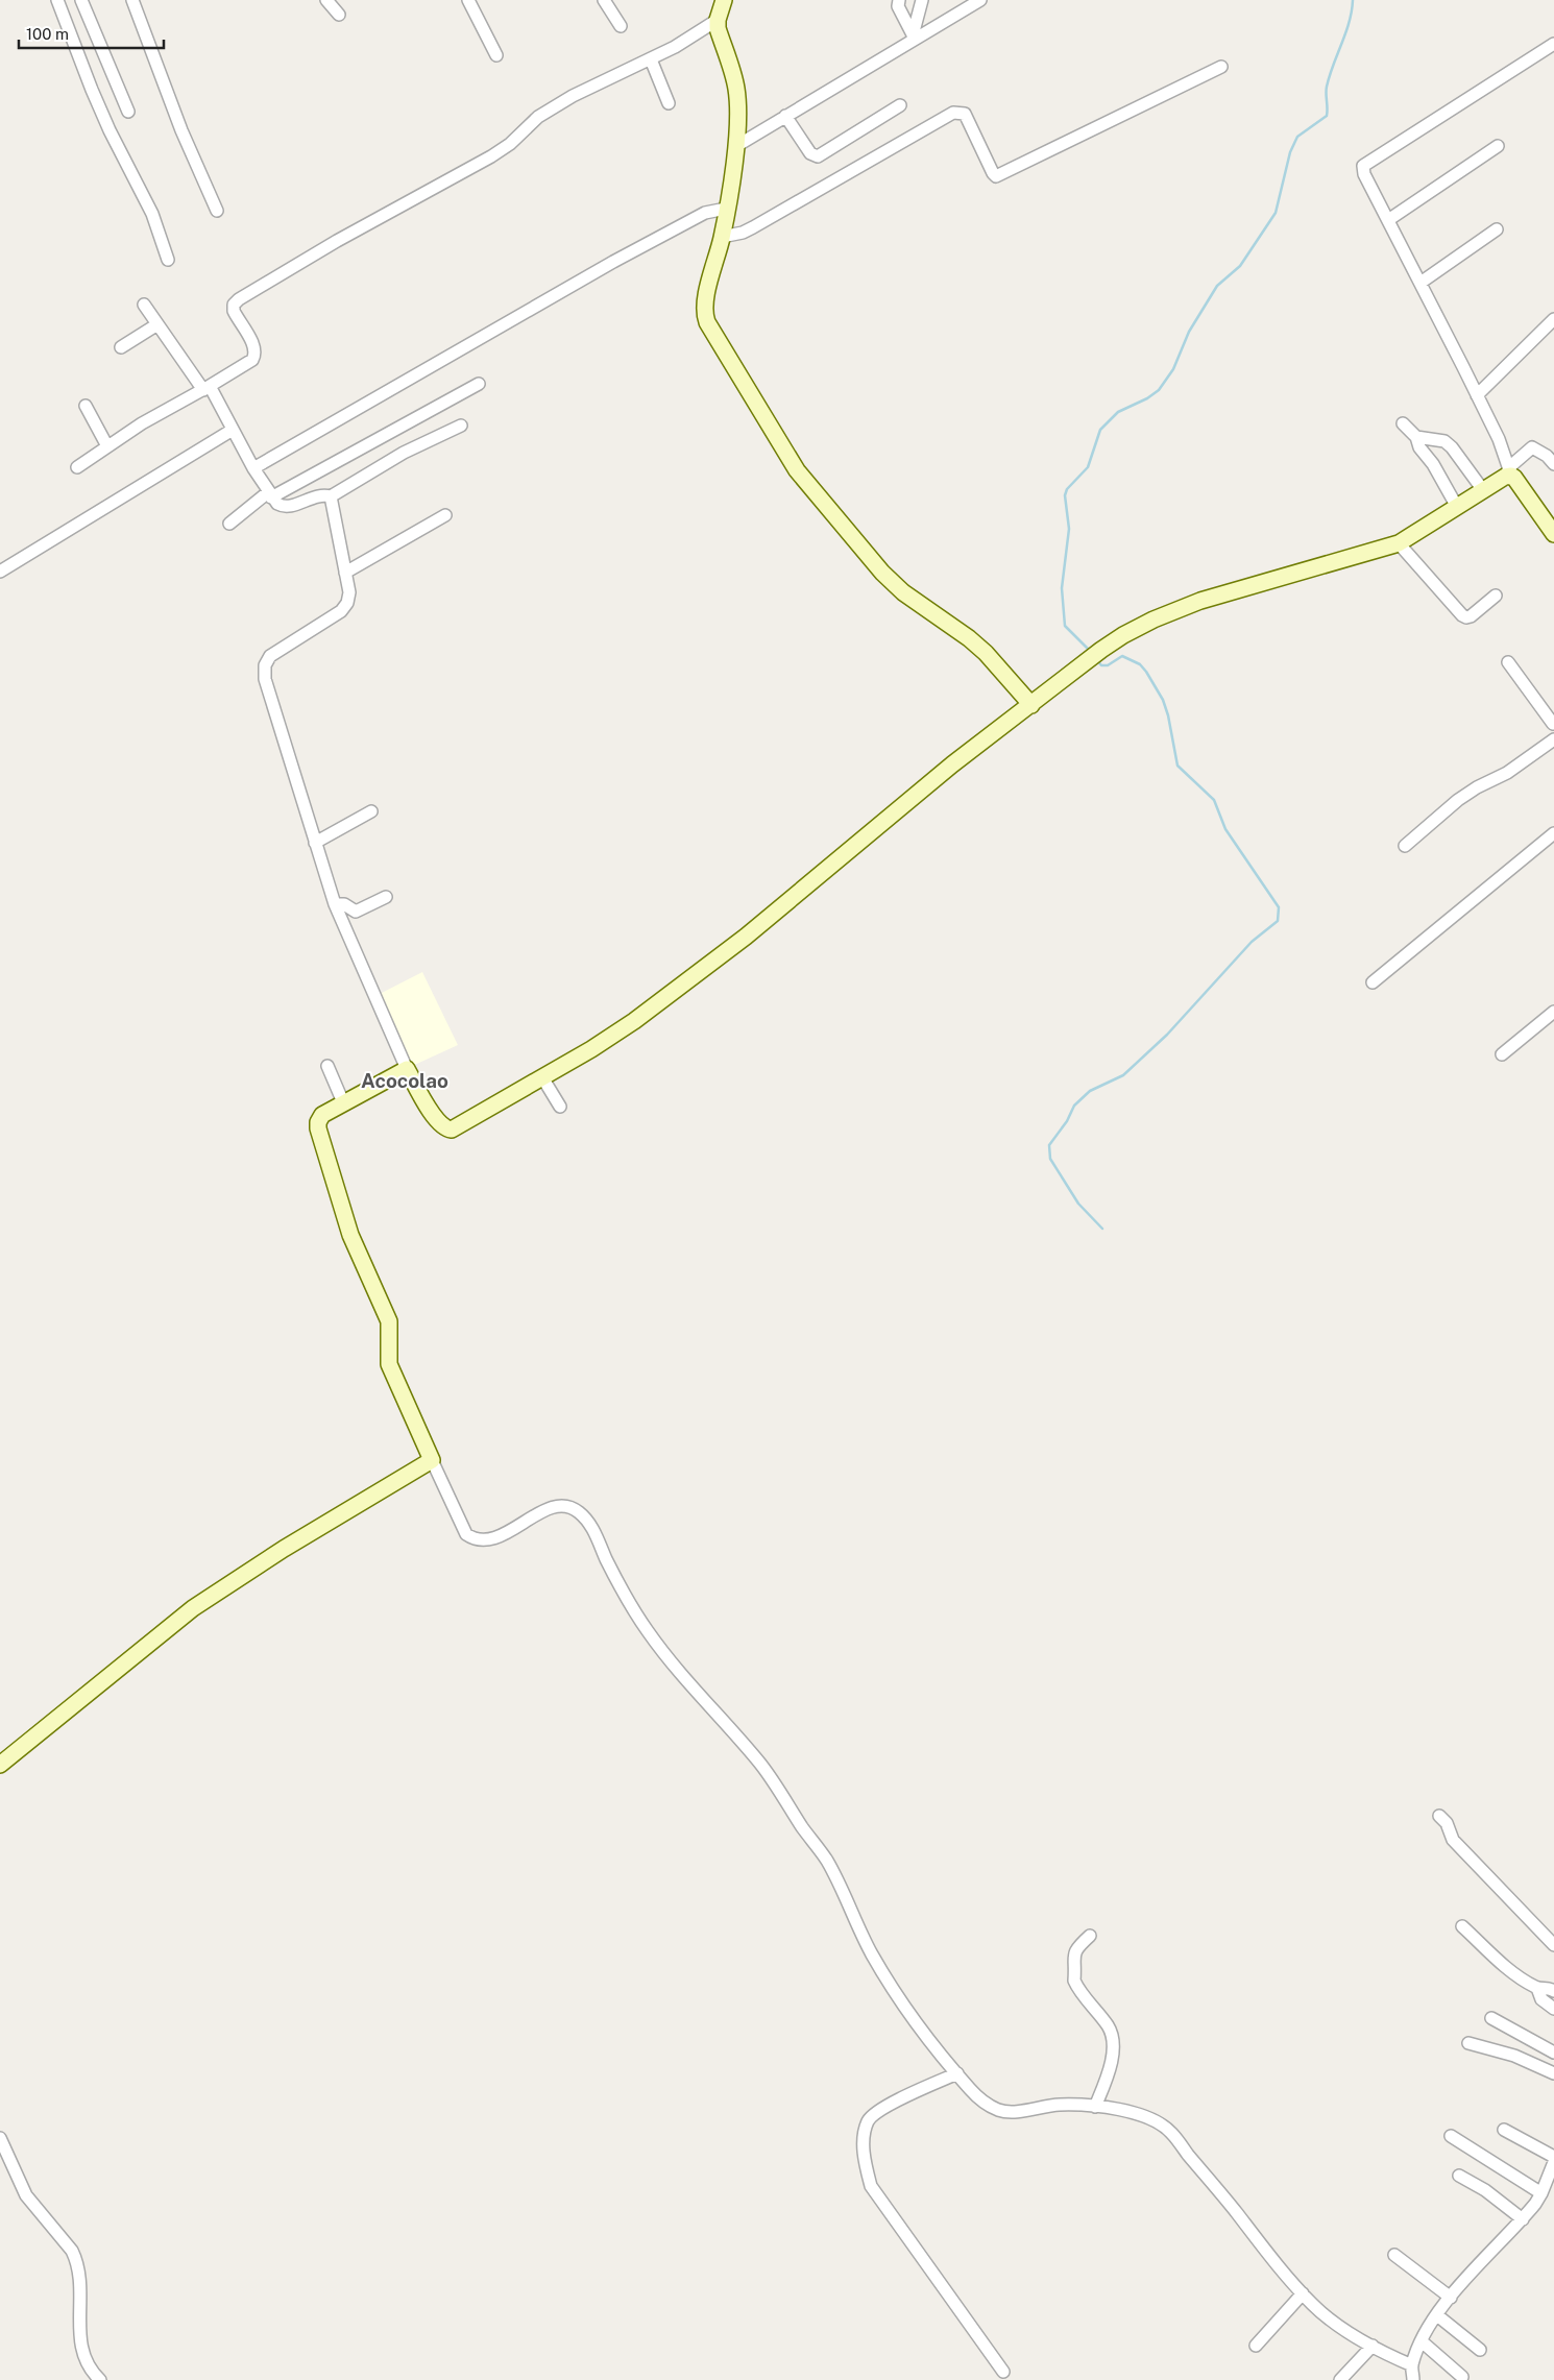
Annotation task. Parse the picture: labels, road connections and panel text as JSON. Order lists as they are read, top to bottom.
{
  "districts": ["Acocolao"],
  "scale_bar": "100 m"
}
